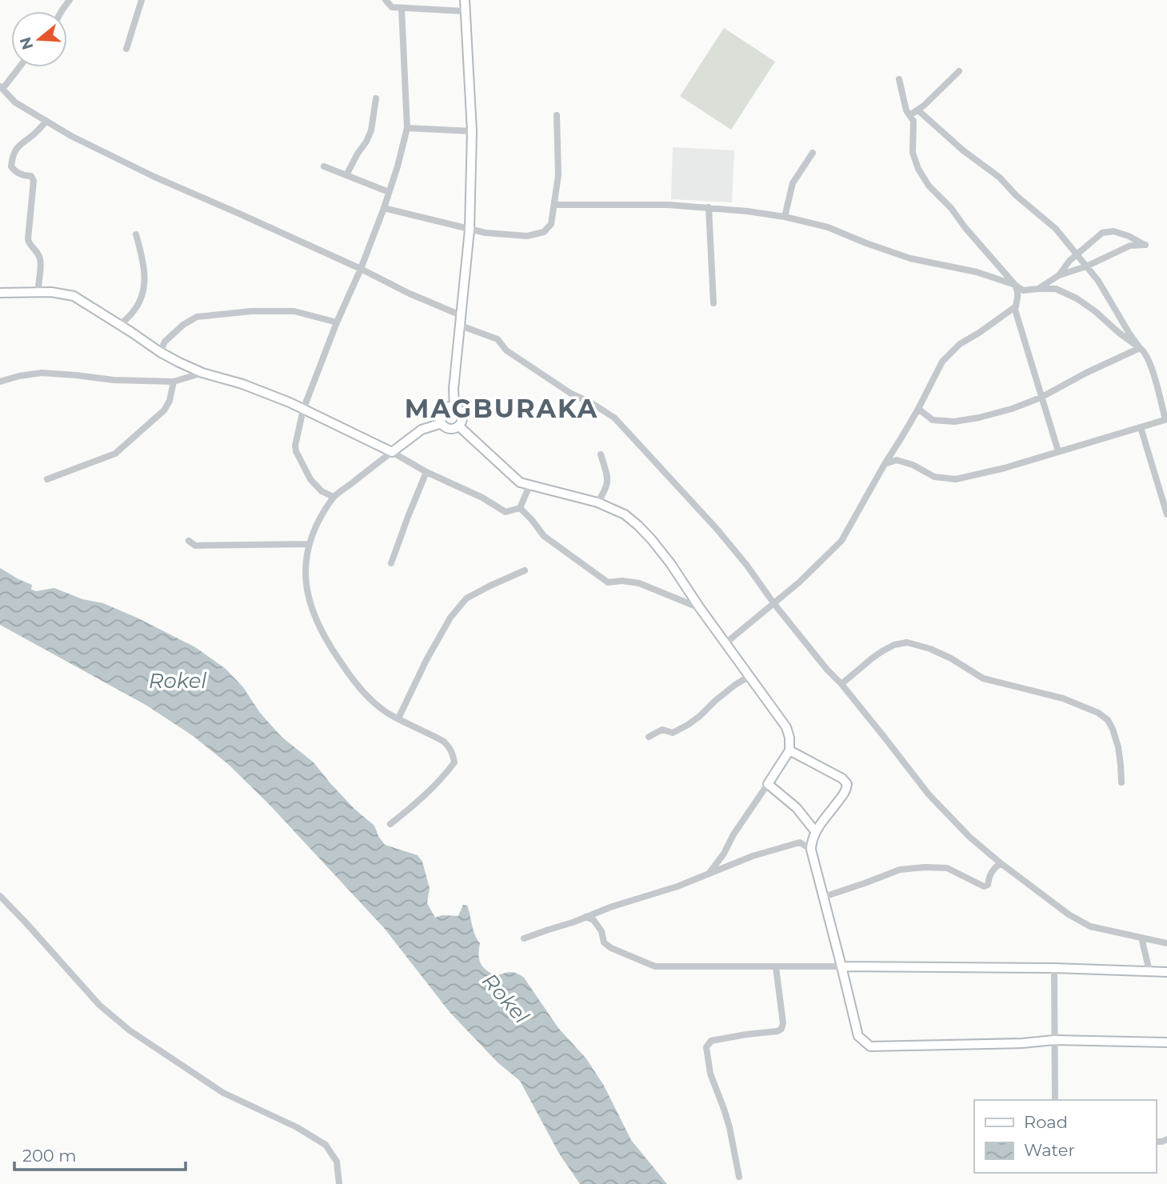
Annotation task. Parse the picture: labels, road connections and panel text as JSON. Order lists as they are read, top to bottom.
{
  "districts": ["MAGBURAKA"],
  "water": ["Rokel"],
  "legend": ["Road", "Water"],
  "scale_bar": "200 m",
  "north": "left"
}
